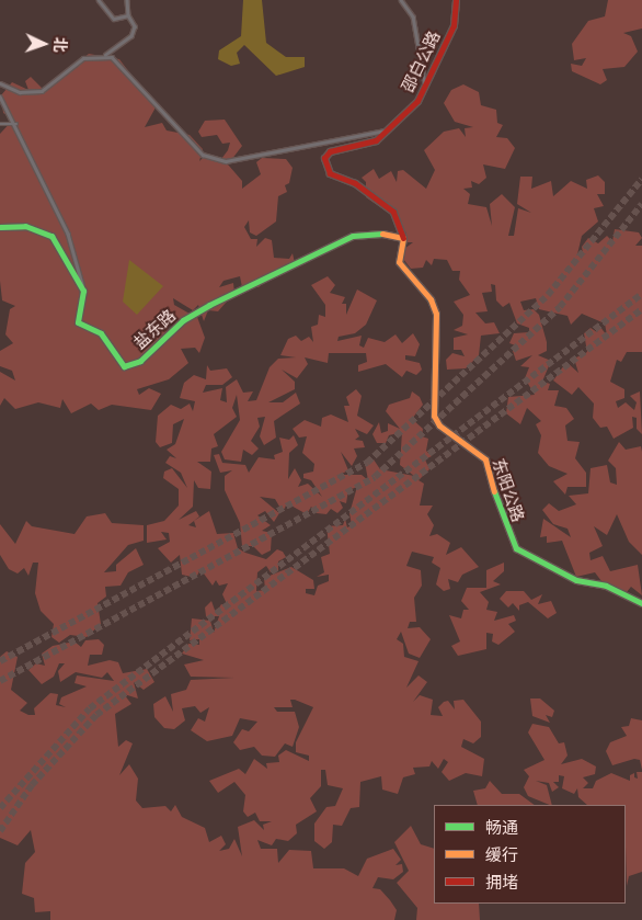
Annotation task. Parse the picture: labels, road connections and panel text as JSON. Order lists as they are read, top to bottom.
{
  "streets": {
    "main road": ["邵白公路", "盐东路", "东阳公路"]
  },
  "crossings": [
    ["邵白公路", "盐东路"],
    ["邵白公路", "东阳公路"],
    ["盐东路", "东阳公路"]
  ],
  "legend": ["畅通", "缓行", "拥堵"],
  "north": "right"
}
